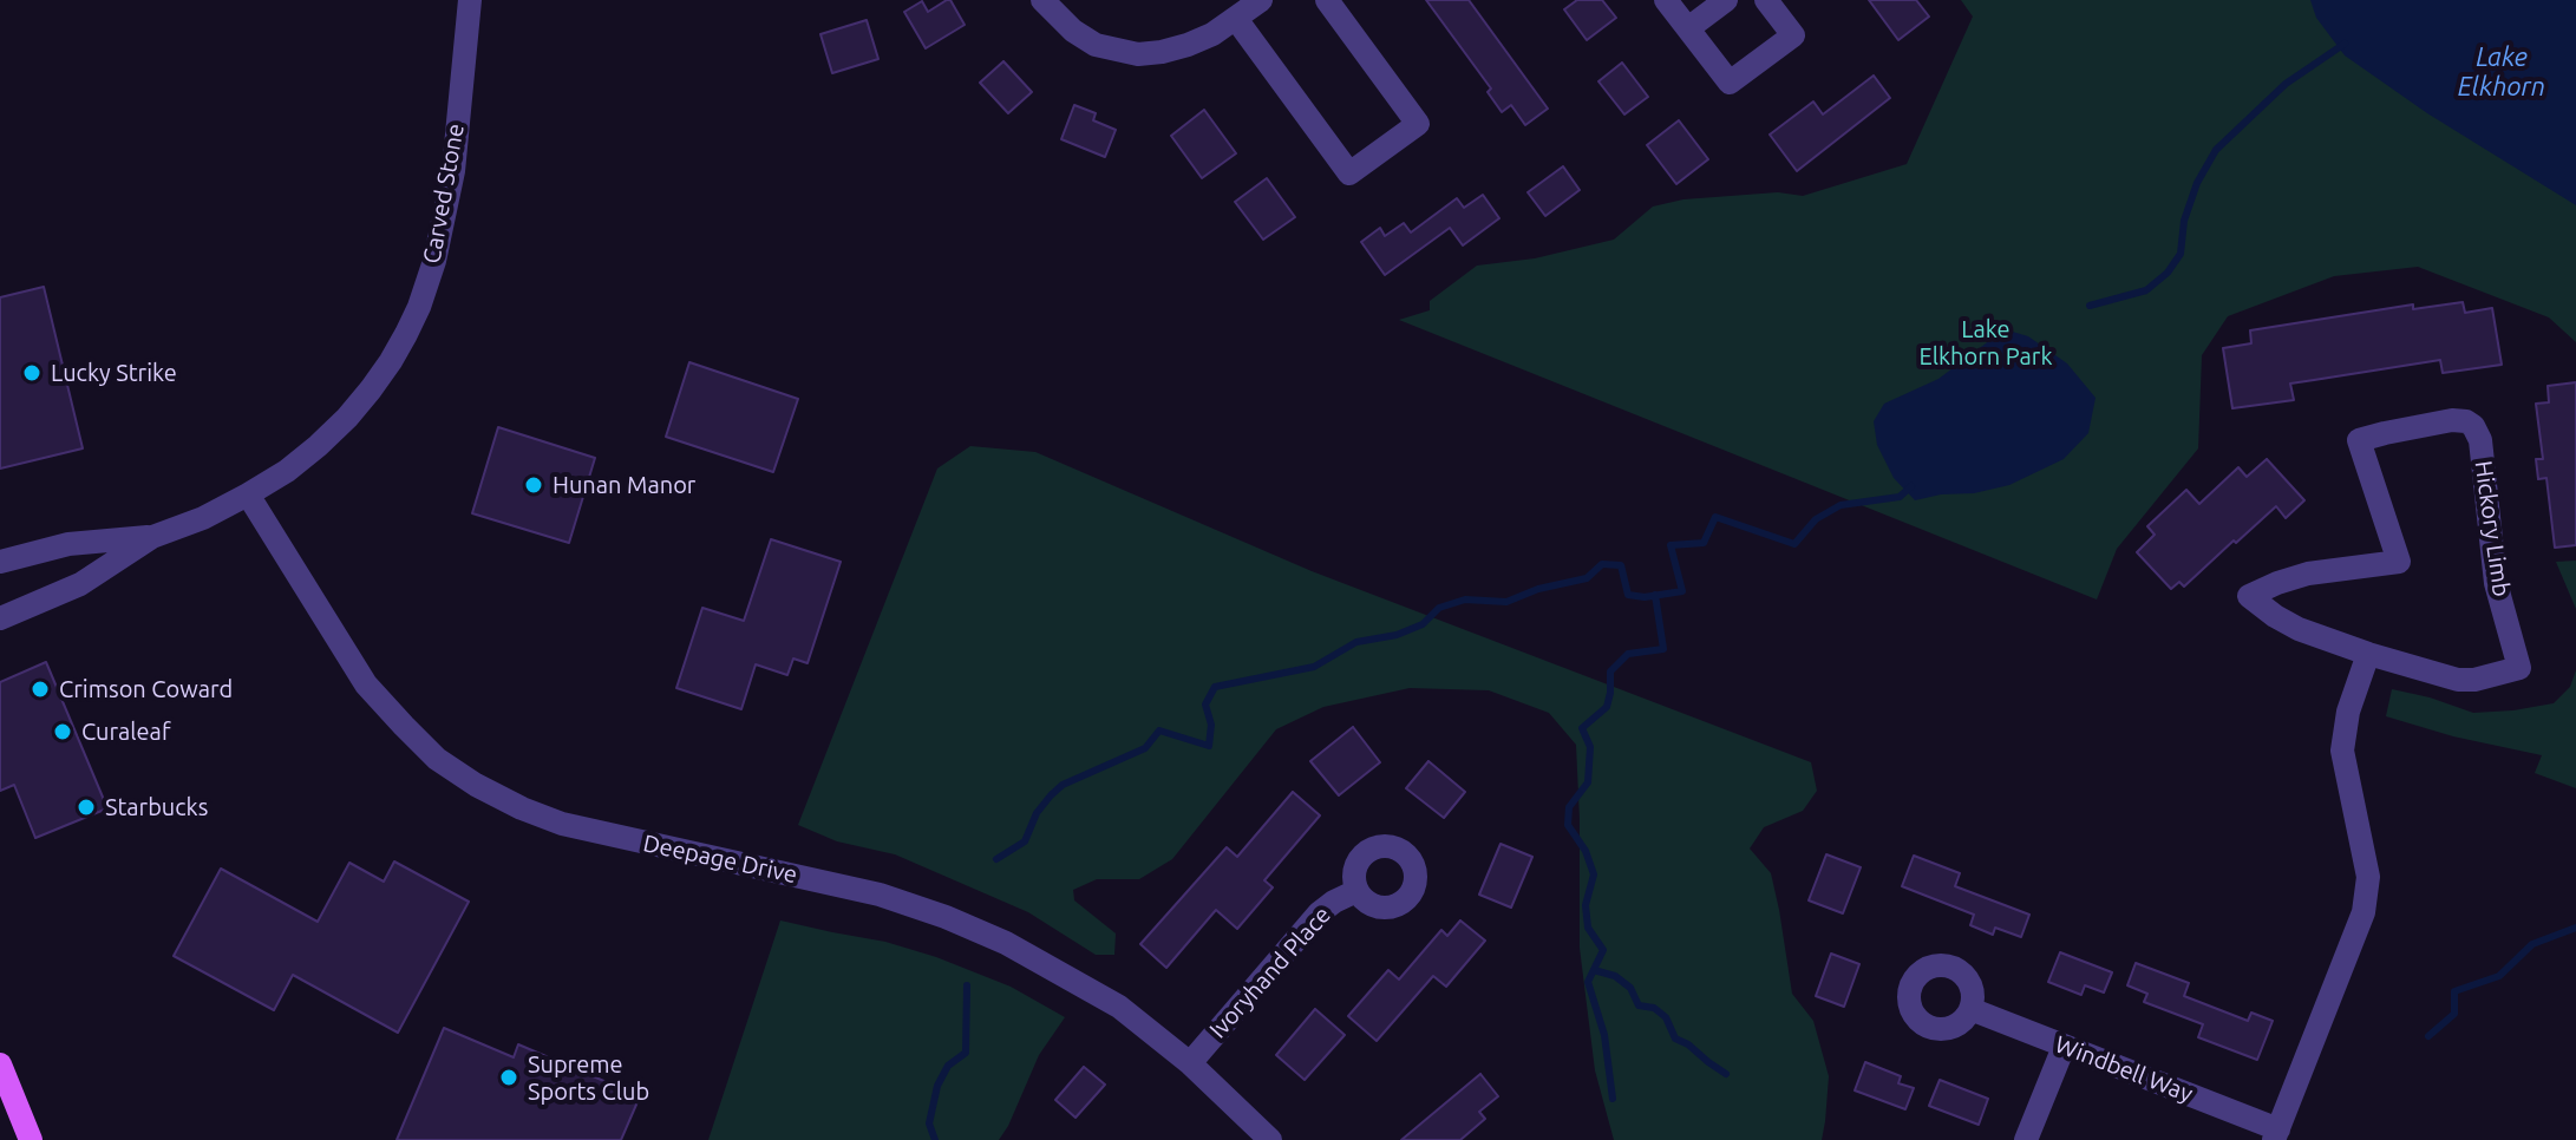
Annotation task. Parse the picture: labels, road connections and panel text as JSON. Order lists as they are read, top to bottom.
{
  "streets": {
    "street": [
      "Carved Stone",
      "Hickory Limb",
      "Deepage Drive",
      "Ivoryhand Place",
      "Windbell Way"
    ]
  },
  "crossings": [
    ["Carved Stone", "Deepage Drive"],
    ["Deepage Drive", "Ivoryhand Place"]
  ],
  "water": ["Lake Elkhorn"],
  "parks": ["Lake Elkhorn Park"],
  "places": [
    "Lucky Strike",
    "Hunan Manor",
    "Crimson Coward",
    "Curaleaf",
    "Starbucks",
    "Supreme Sports Club"
  ]
}
